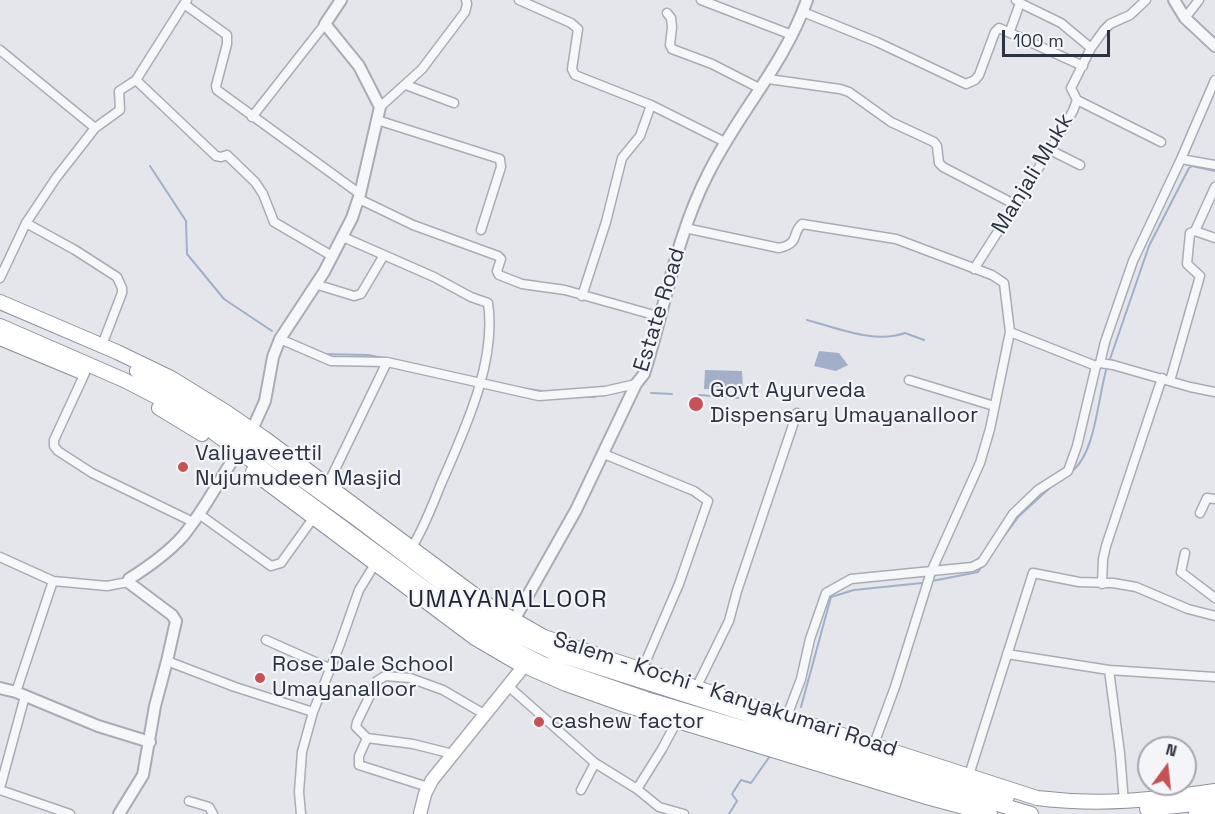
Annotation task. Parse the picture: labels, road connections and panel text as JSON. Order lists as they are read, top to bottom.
{
  "streets": {
    "highway": ["Salem - Kochi - Kanyakumari Road"],
    "street": ["Manjali Mukk", "Estate Road"]
  },
  "crossings": [
    ["Estate Road", "Salem - Kochi - Kanyakumari Road"]
  ],
  "districts": ["UMAYANALLOOR"],
  "places": [
    "Govt Ayurveda Dispensary Umayanalloor",
    "Valiyaveettil Nujumudeen Masjid",
    "Rose Dale School Umayanalloor",
    "cashew factor"
  ],
  "scale_bar": "100 m",
  "north": "top"
}
